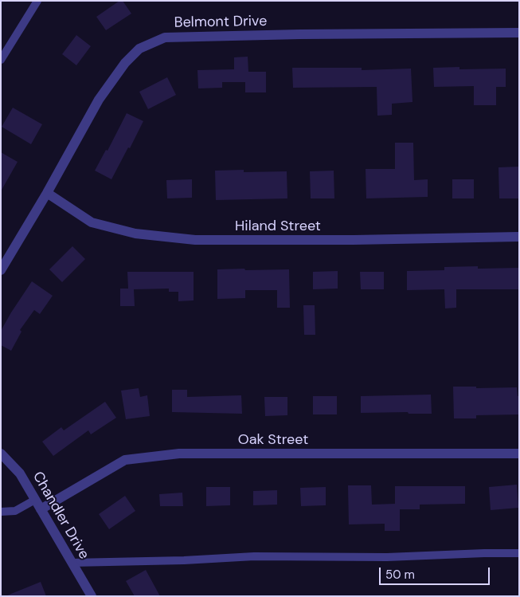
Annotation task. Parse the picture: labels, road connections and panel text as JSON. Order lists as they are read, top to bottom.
{
  "streets": {
    "street": [
      "Belmont Drive",
      "Hiland Street",
      "Oak Street",
      "Chandler Drive"
    ]
  },
  "crossings": [
    ["Belmont Drive", "Hiland Street"],
    ["Oak Street", "Chandler Drive"]
  ],
  "scale_bar": "50 m"
}
